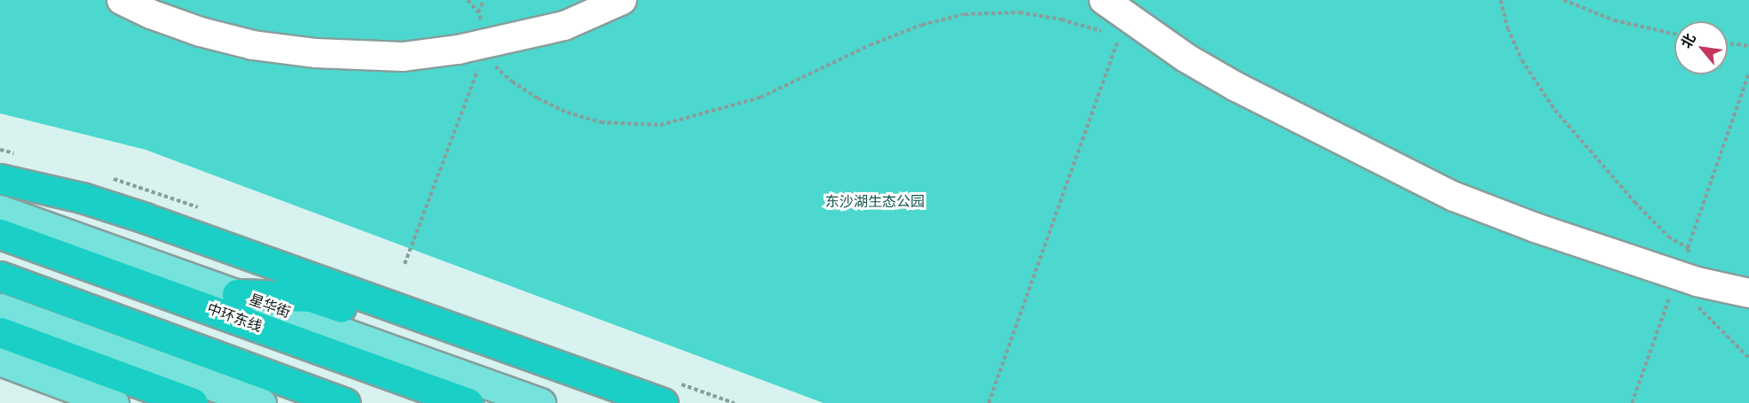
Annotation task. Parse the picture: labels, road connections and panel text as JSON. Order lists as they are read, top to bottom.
{
  "streets": {
    "highway": ["中环东线"],
    "main road": ["星华街"]
  },
  "parks": ["东沙湖生态公园"],
  "north": "top left"
}
